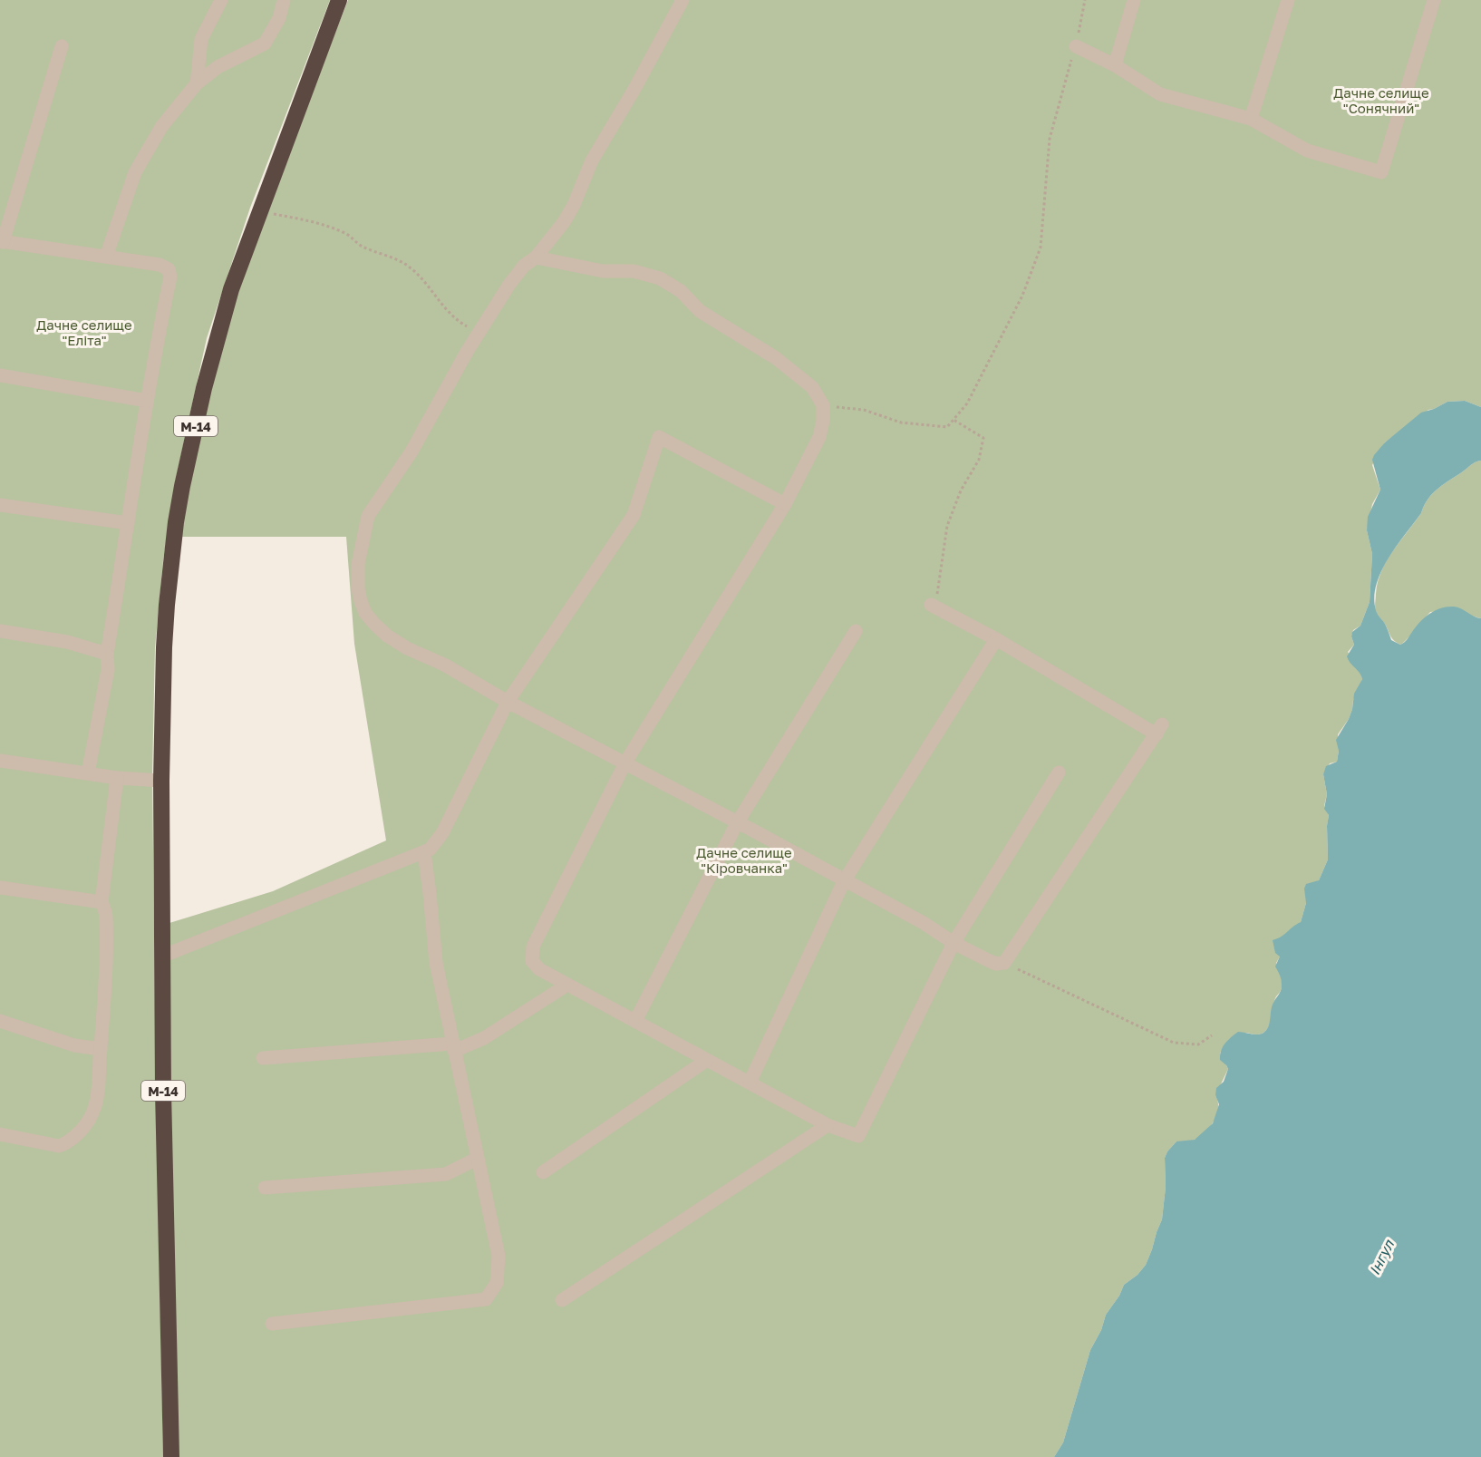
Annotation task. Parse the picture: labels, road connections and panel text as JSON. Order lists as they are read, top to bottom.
{
  "streets": {
    "highway": ["М-14"]
  },
  "water": ["Інгул"],
  "parks": ["Дачне селище \"Сонячний\"", "Дачне селище \"Еліта\"", "Дачне селище \"Кіровчанка\""]
}
